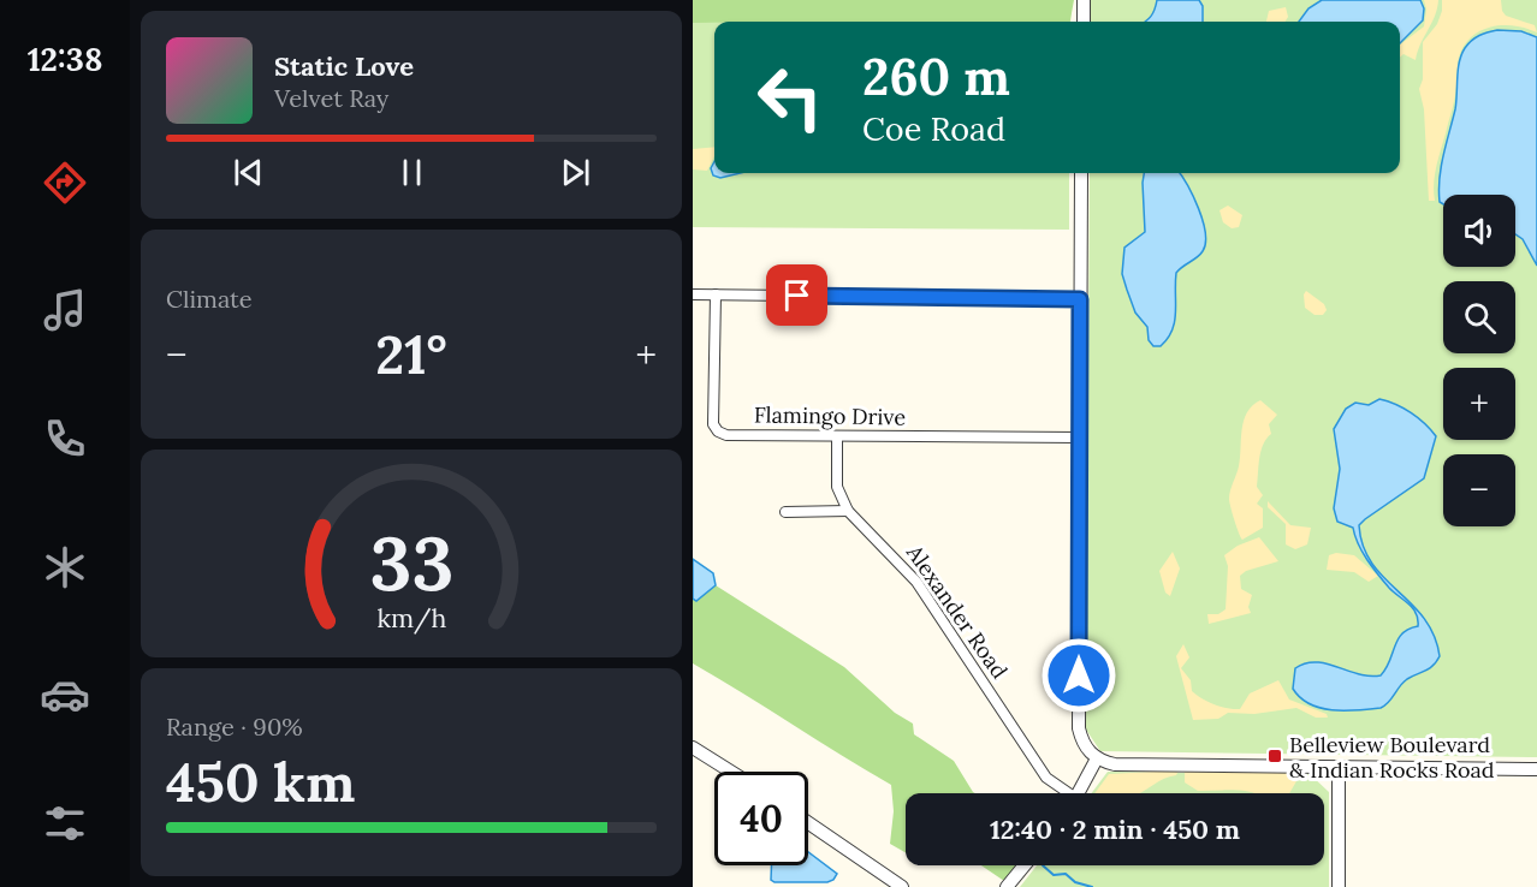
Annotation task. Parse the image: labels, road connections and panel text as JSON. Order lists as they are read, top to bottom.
{
  "streets": {
    "street": ["Flamingo Drive", "Alexander Road"]
  },
  "crossings": [
    ["Flamingo Drive", "Alexander Road"]
  ],
  "places": {
    "transit": ["Belleview Boulevard & Indian Rocks Road"]
  },
  "page": {
    "tabs": "12:38",
    "turn": ["260 m", "Coe Road"],
    "song": ["Static Love", "Velvet Ray"],
    "map_buttons": ["+", "−"],
    "tile": [
      "Climate",
      ["Range · 90%", "450 km"]
    ],
    "heat": ["−", "21°", "+"],
    "limit": "40",
    "trip": "12:40 · 2 min · 450 m",
    "gauge": ["33", "km/h"]
  }
}
